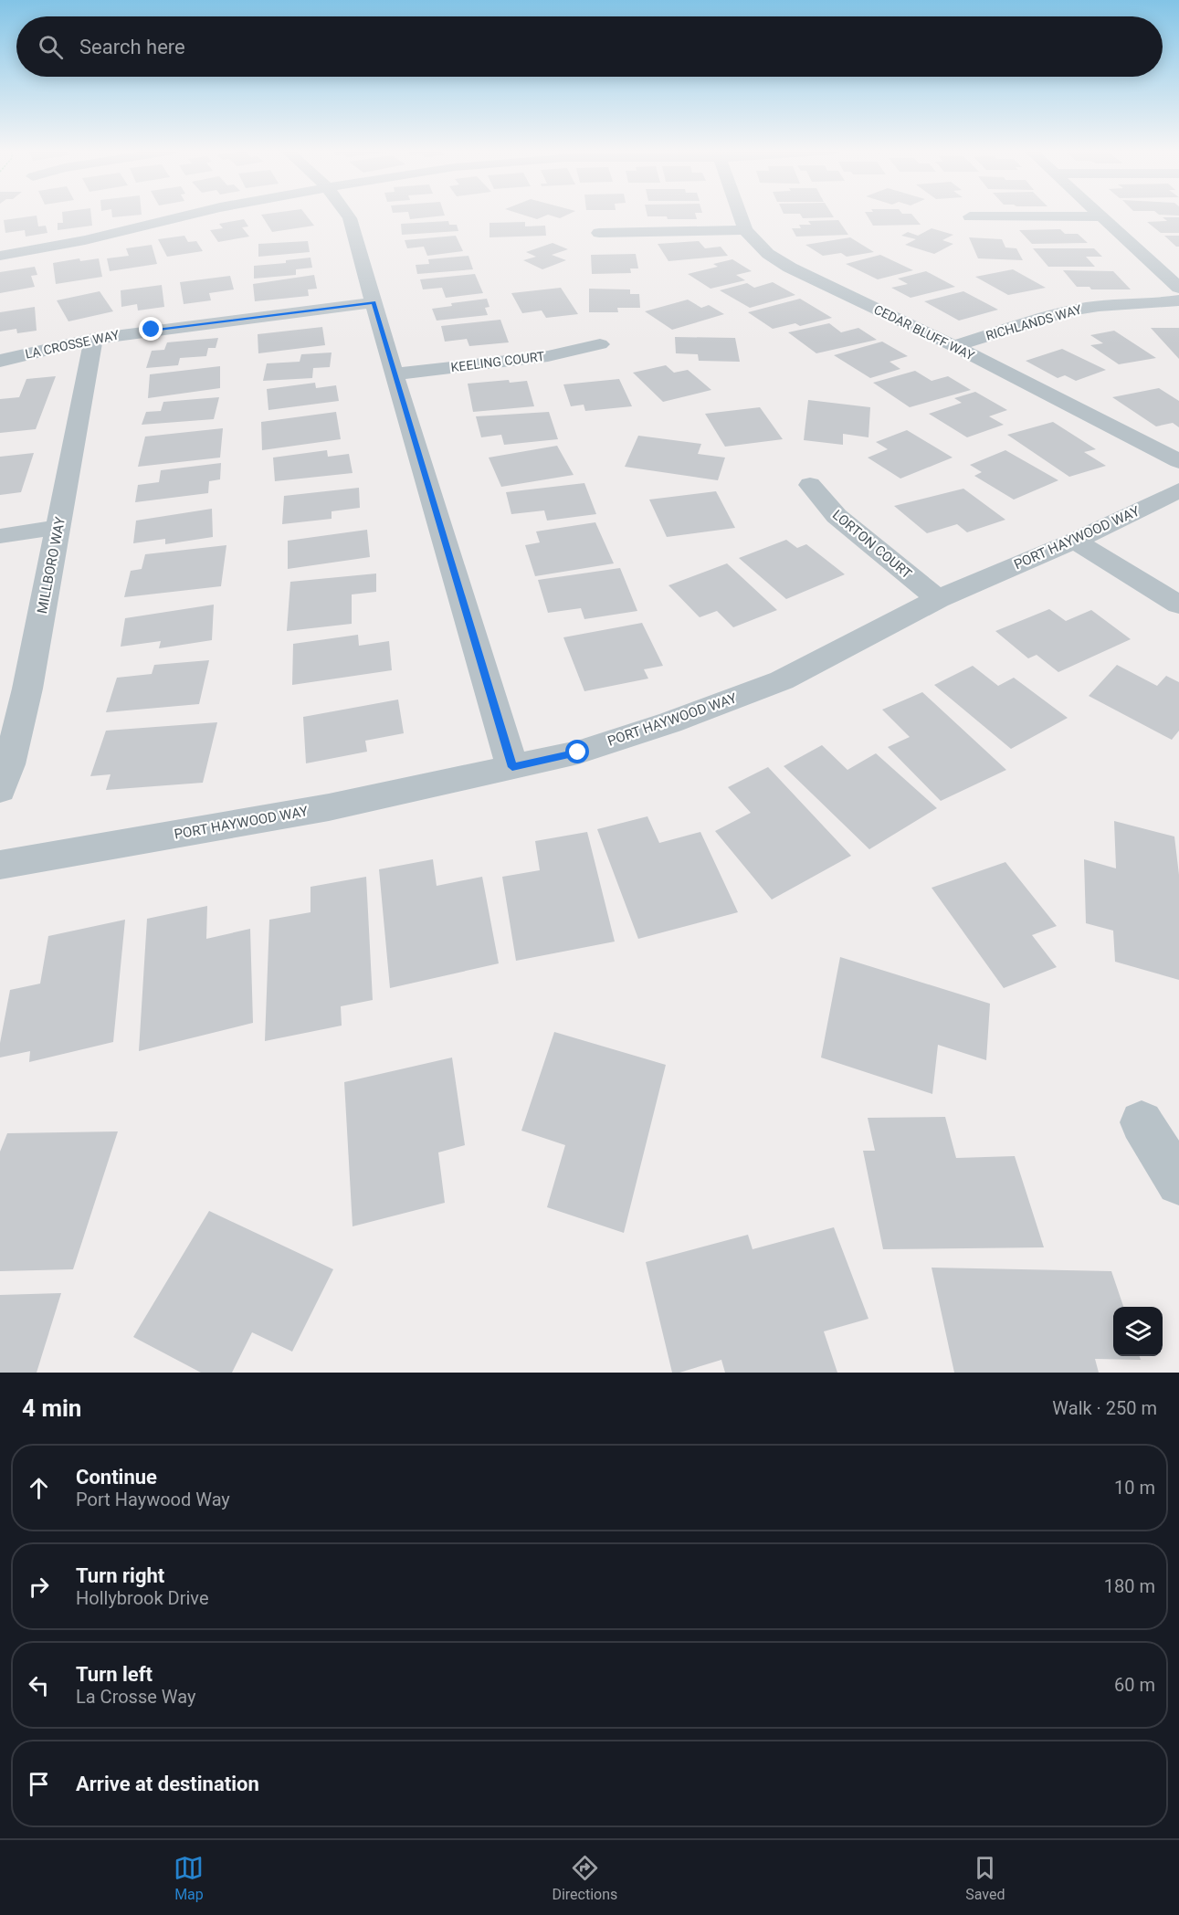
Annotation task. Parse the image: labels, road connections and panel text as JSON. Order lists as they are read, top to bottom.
{
  "streets": {
    "street": [
      "RICHLANDS WAY",
      "CEDAR BLUFF WAY",
      "LA CROSSE WAY",
      "KEELING COURT",
      "PORT HAYWOOD WAY",
      "LORTON COURT",
      "MILLBORO WAY"
    ]
  },
  "crossings": [
    ["RICHLANDS WAY", "CEDAR BLUFF WAY"],
    ["LA CROSSE WAY", "MILLBORO WAY"],
    ["PORT HAYWOOD WAY", "LORTON COURT"]
  ],
  "page": {
    "search": "Search here",
    "heading": ["4 min", "Walk · 250 m"],
    "list": [
      ["Continue", "Port Haywood Way", "10 m"],
      ["Turn right", "Hollybrook Drive", "180 m"],
      ["Turn left", "La Crosse Way", "60 m"],
      "Arrive at destination"
    ],
    "nav": ["Map", "Directions", "Saved"]
  }
}
